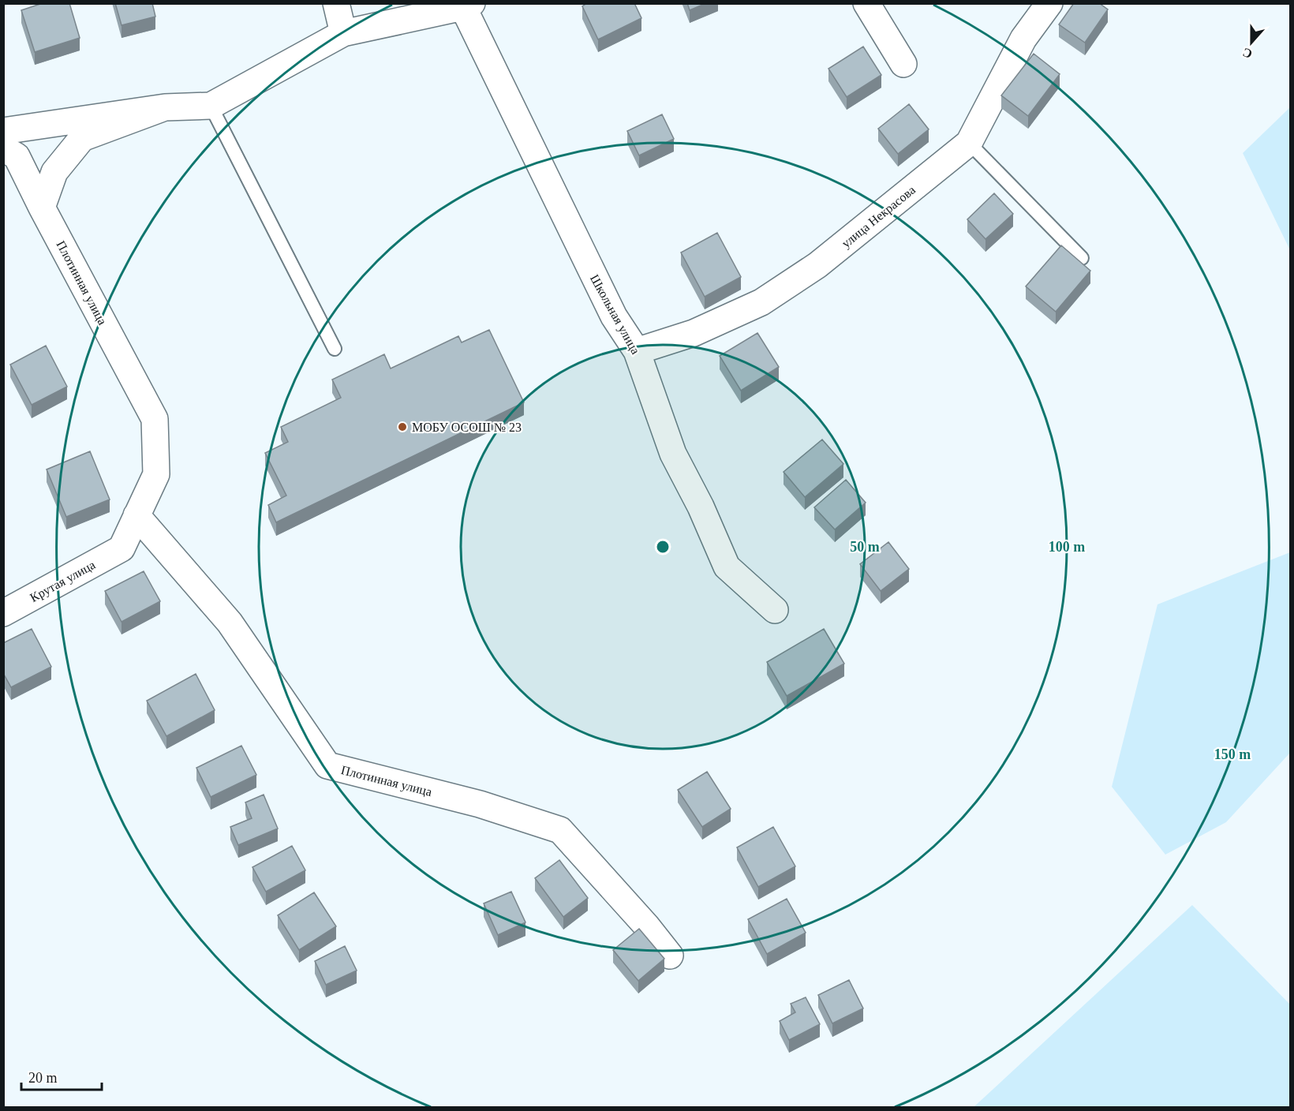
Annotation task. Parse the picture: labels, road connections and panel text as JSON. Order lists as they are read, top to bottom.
{
  "streets": {
    "street": [
      "улица Некрасова",
      "Плотинная улица",
      "Школьная улица",
      "Крутая улица"
    ]
  },
  "crossings": [
    ["улица Некрасова", "Школьная улица"],
    ["Плотинная улица", "Крутая улица"]
  ],
  "places": ["МОБУ ОСОШ № 23"],
  "scale_bar": "20 m",
  "north": "bottom",
  "rings": ["50 m", "100 m", "150 m"]
}
